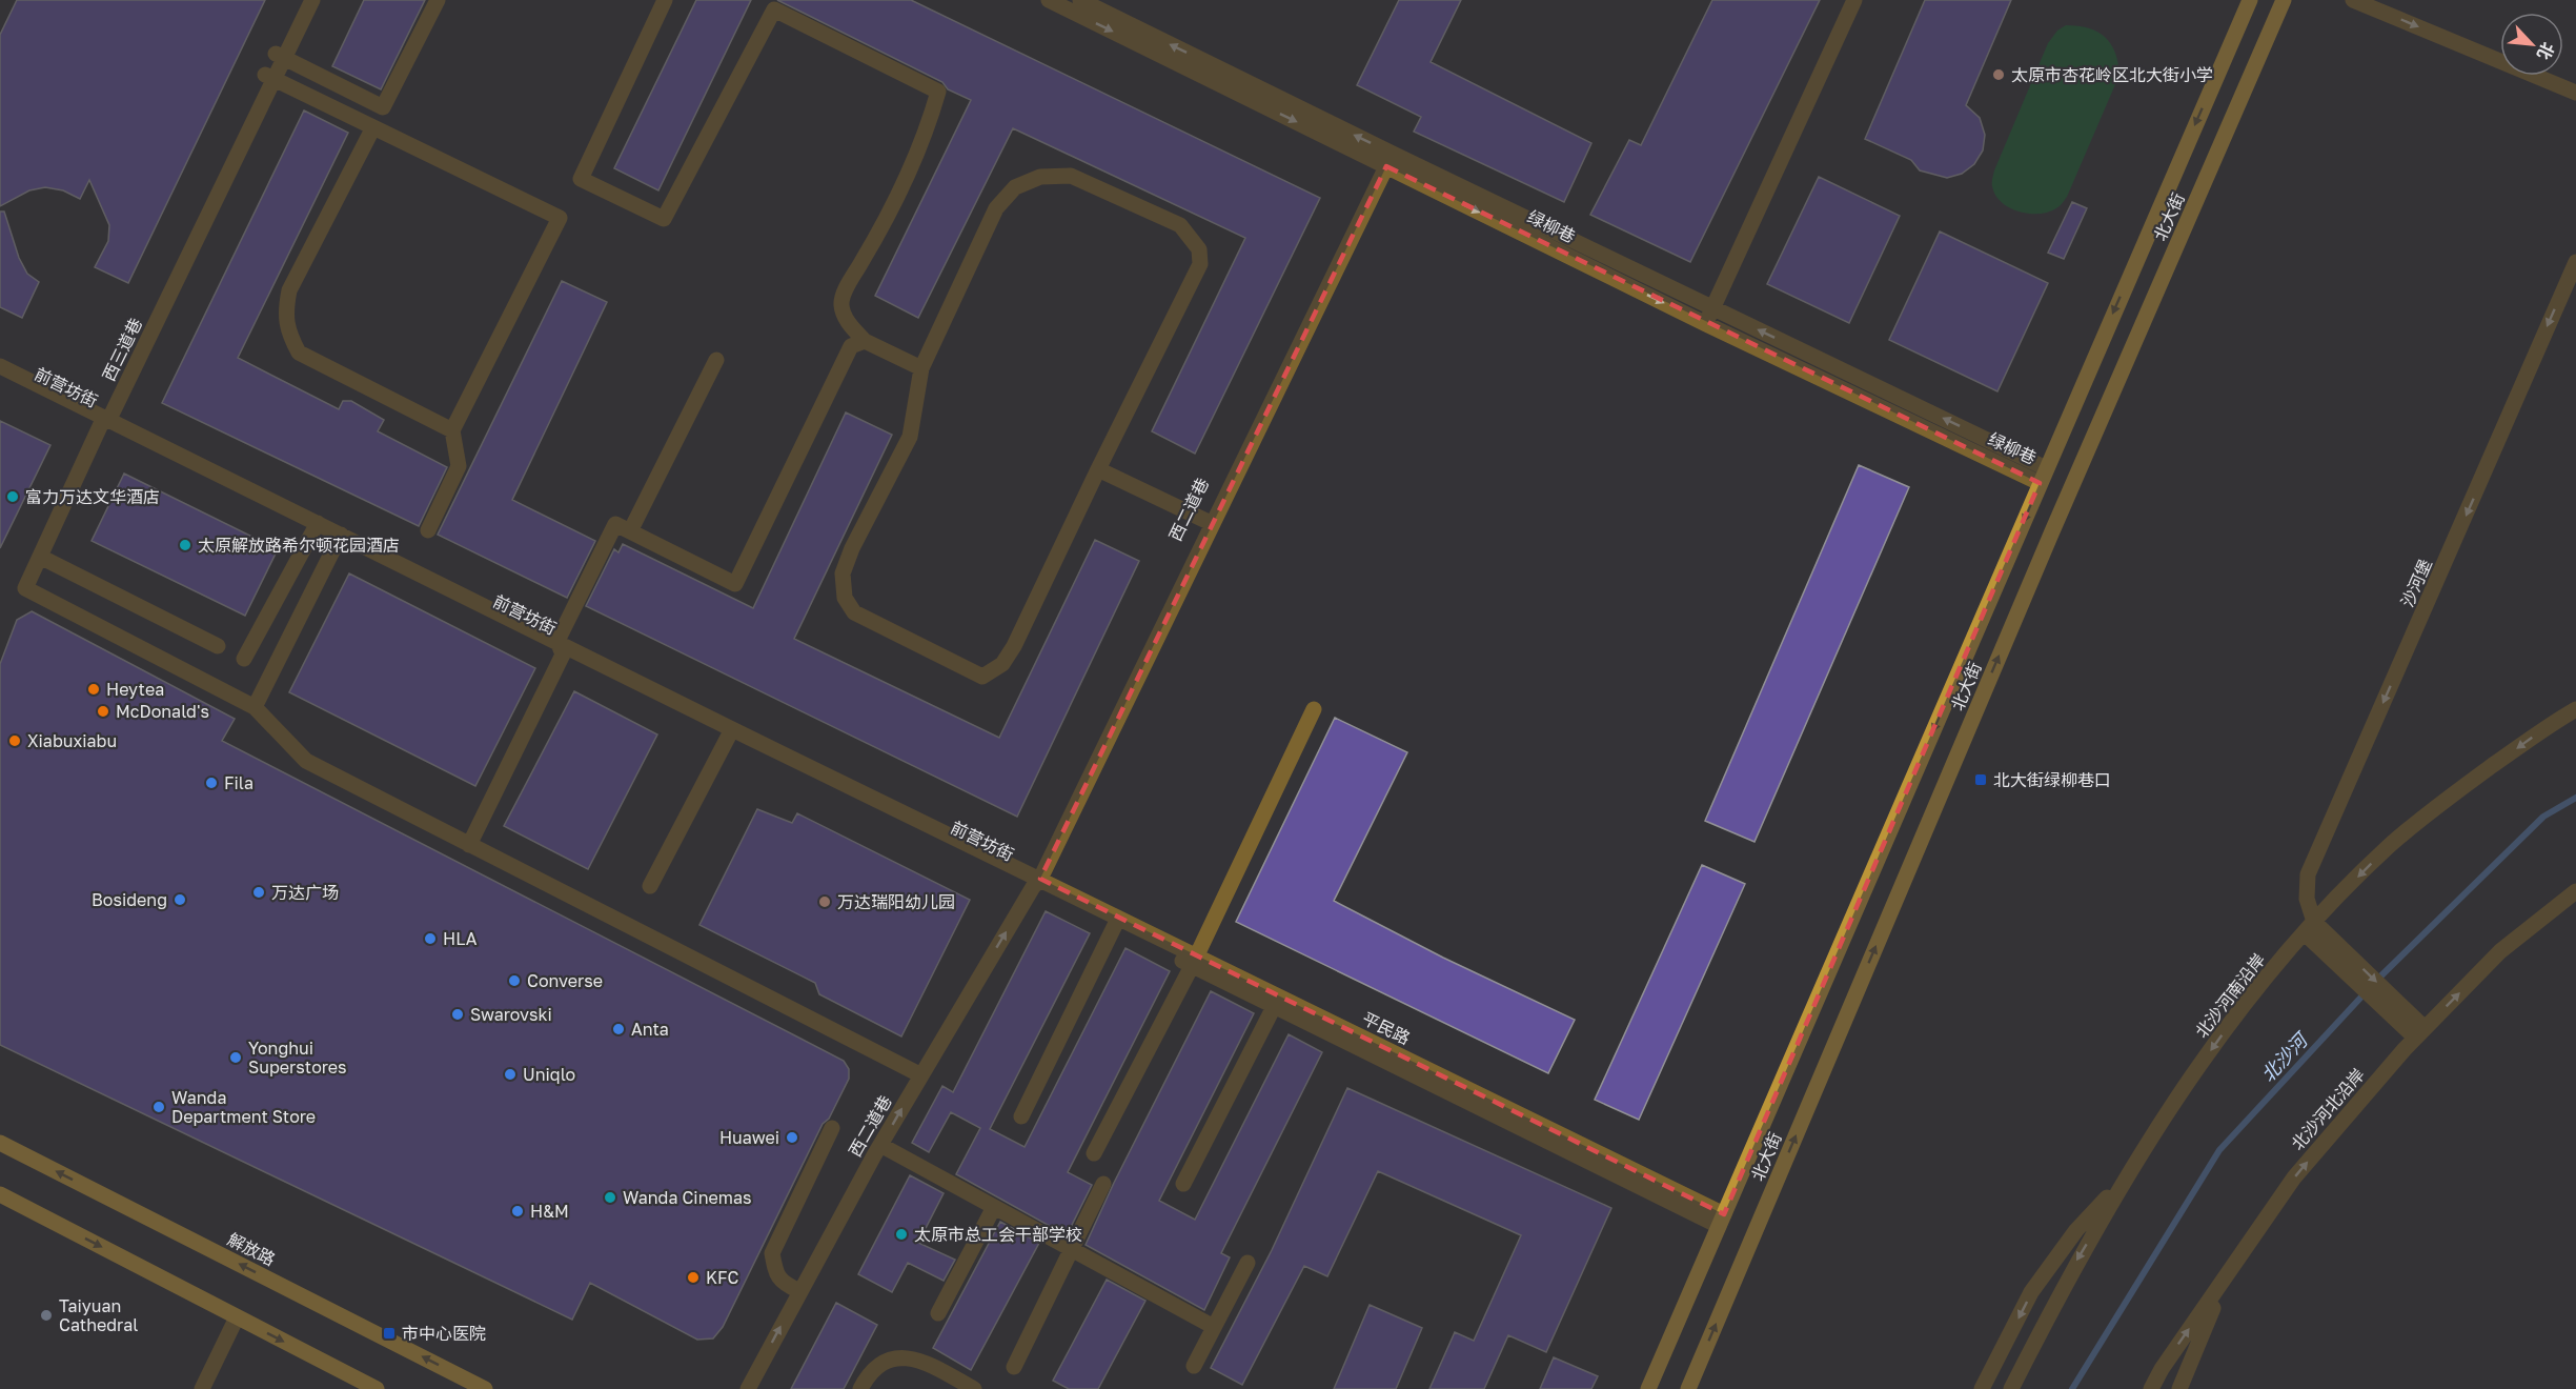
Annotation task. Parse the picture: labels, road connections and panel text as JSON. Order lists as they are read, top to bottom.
{
  "streets": {
    "main road": ["北大街", "解放路"],
    "street": [
      "绿柳巷",
      "西三道巷",
      "前营坊街",
      "西二道巷",
      "沙河堡",
      "北沙河南沿岸",
      "平民路",
      "北沙河北沿岸"
    ]
  },
  "crossings": [
    ["绿柳巷", "西二道巷"],
    ["西三道巷", "前营坊街"],
    ["前营坊街", "西二道巷"],
    ["前营坊街", "平民路"],
    ["西二道巷", "平民路"],
    ["沙河堡", "北沙河南沿岸"]
  ],
  "one_way": ["沙河堡", "北沙河北沿岸"],
  "water": ["北沙河"],
  "places": {
    "other": [
      "太原市杏花岭区北大街小学",
      "富力万达文华酒店",
      "太原解放路希尔顿花园酒店",
      "Heytea",
      "McDonald's",
      "Xiabuxiabu",
      "Fila",
      "万达广场",
      "Bosideng",
      "万达瑞阳幼儿园",
      "HLA",
      "Converse",
      "Swarovski",
      "Anta",
      "Yonghui Superstores",
      "Uniqlo",
      "Wanda Department Store",
      "Huawei",
      "Wanda Cinemas",
      "H&M",
      "太原市总工会干部学校",
      "KFC",
      "Taiyuan Cathedral"
    ],
    "transit": ["北大街绿柳巷口", "市中心医院"]
  },
  "north": "bottom right"
}
